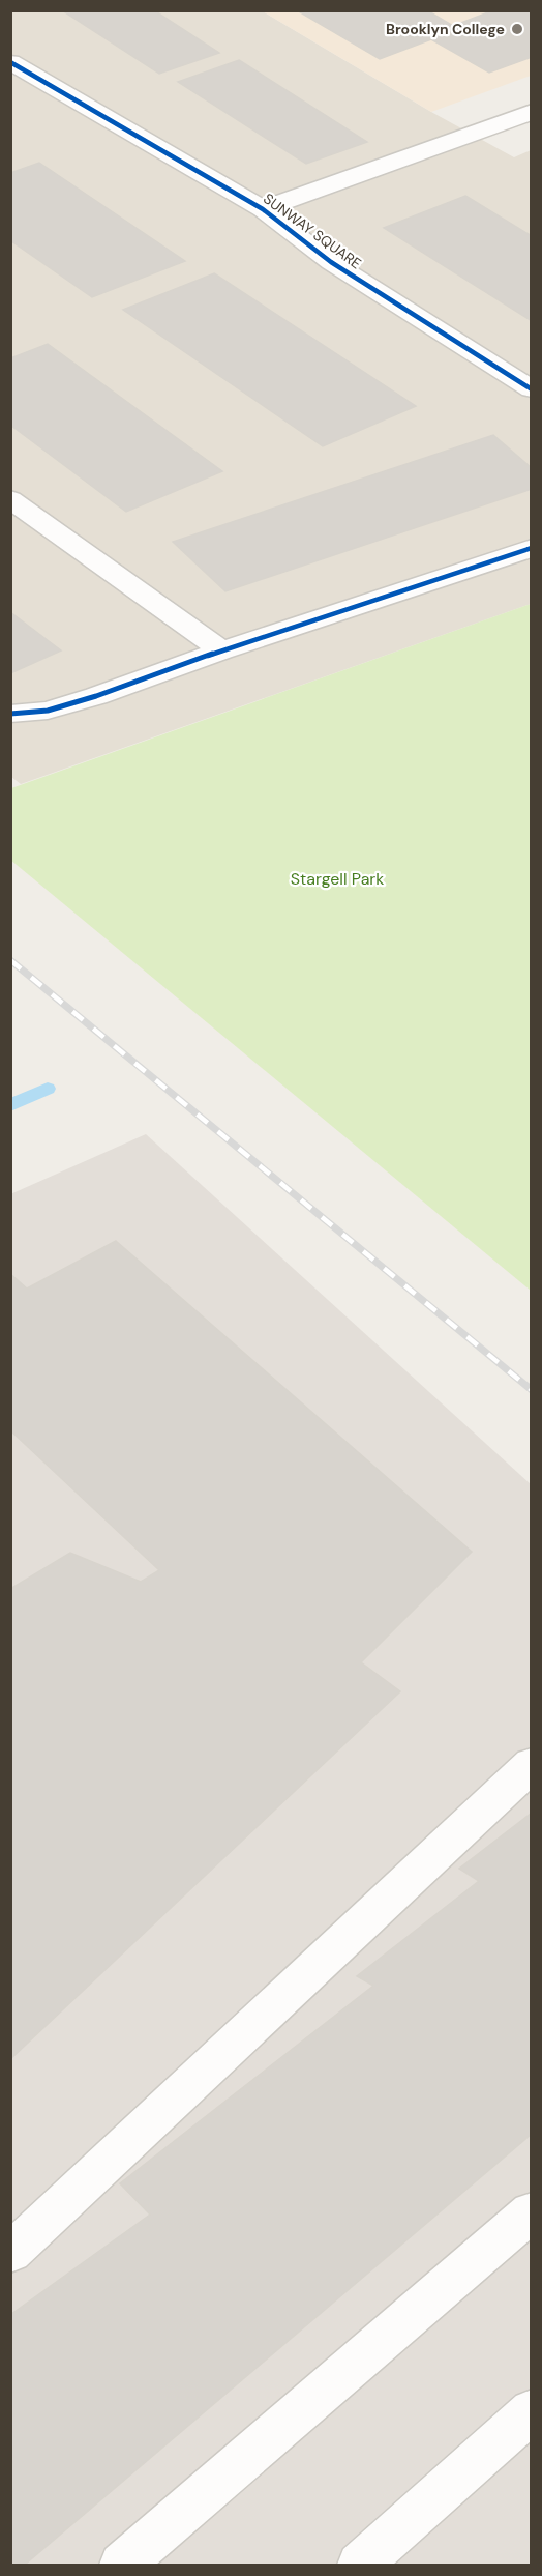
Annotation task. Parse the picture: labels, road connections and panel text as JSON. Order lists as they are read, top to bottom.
{
  "streets": {
    "street": ["SUNWAY SQUARE"]
  },
  "parks": ["Stargell Park"],
  "places": ["Brooklyn College"]
}
